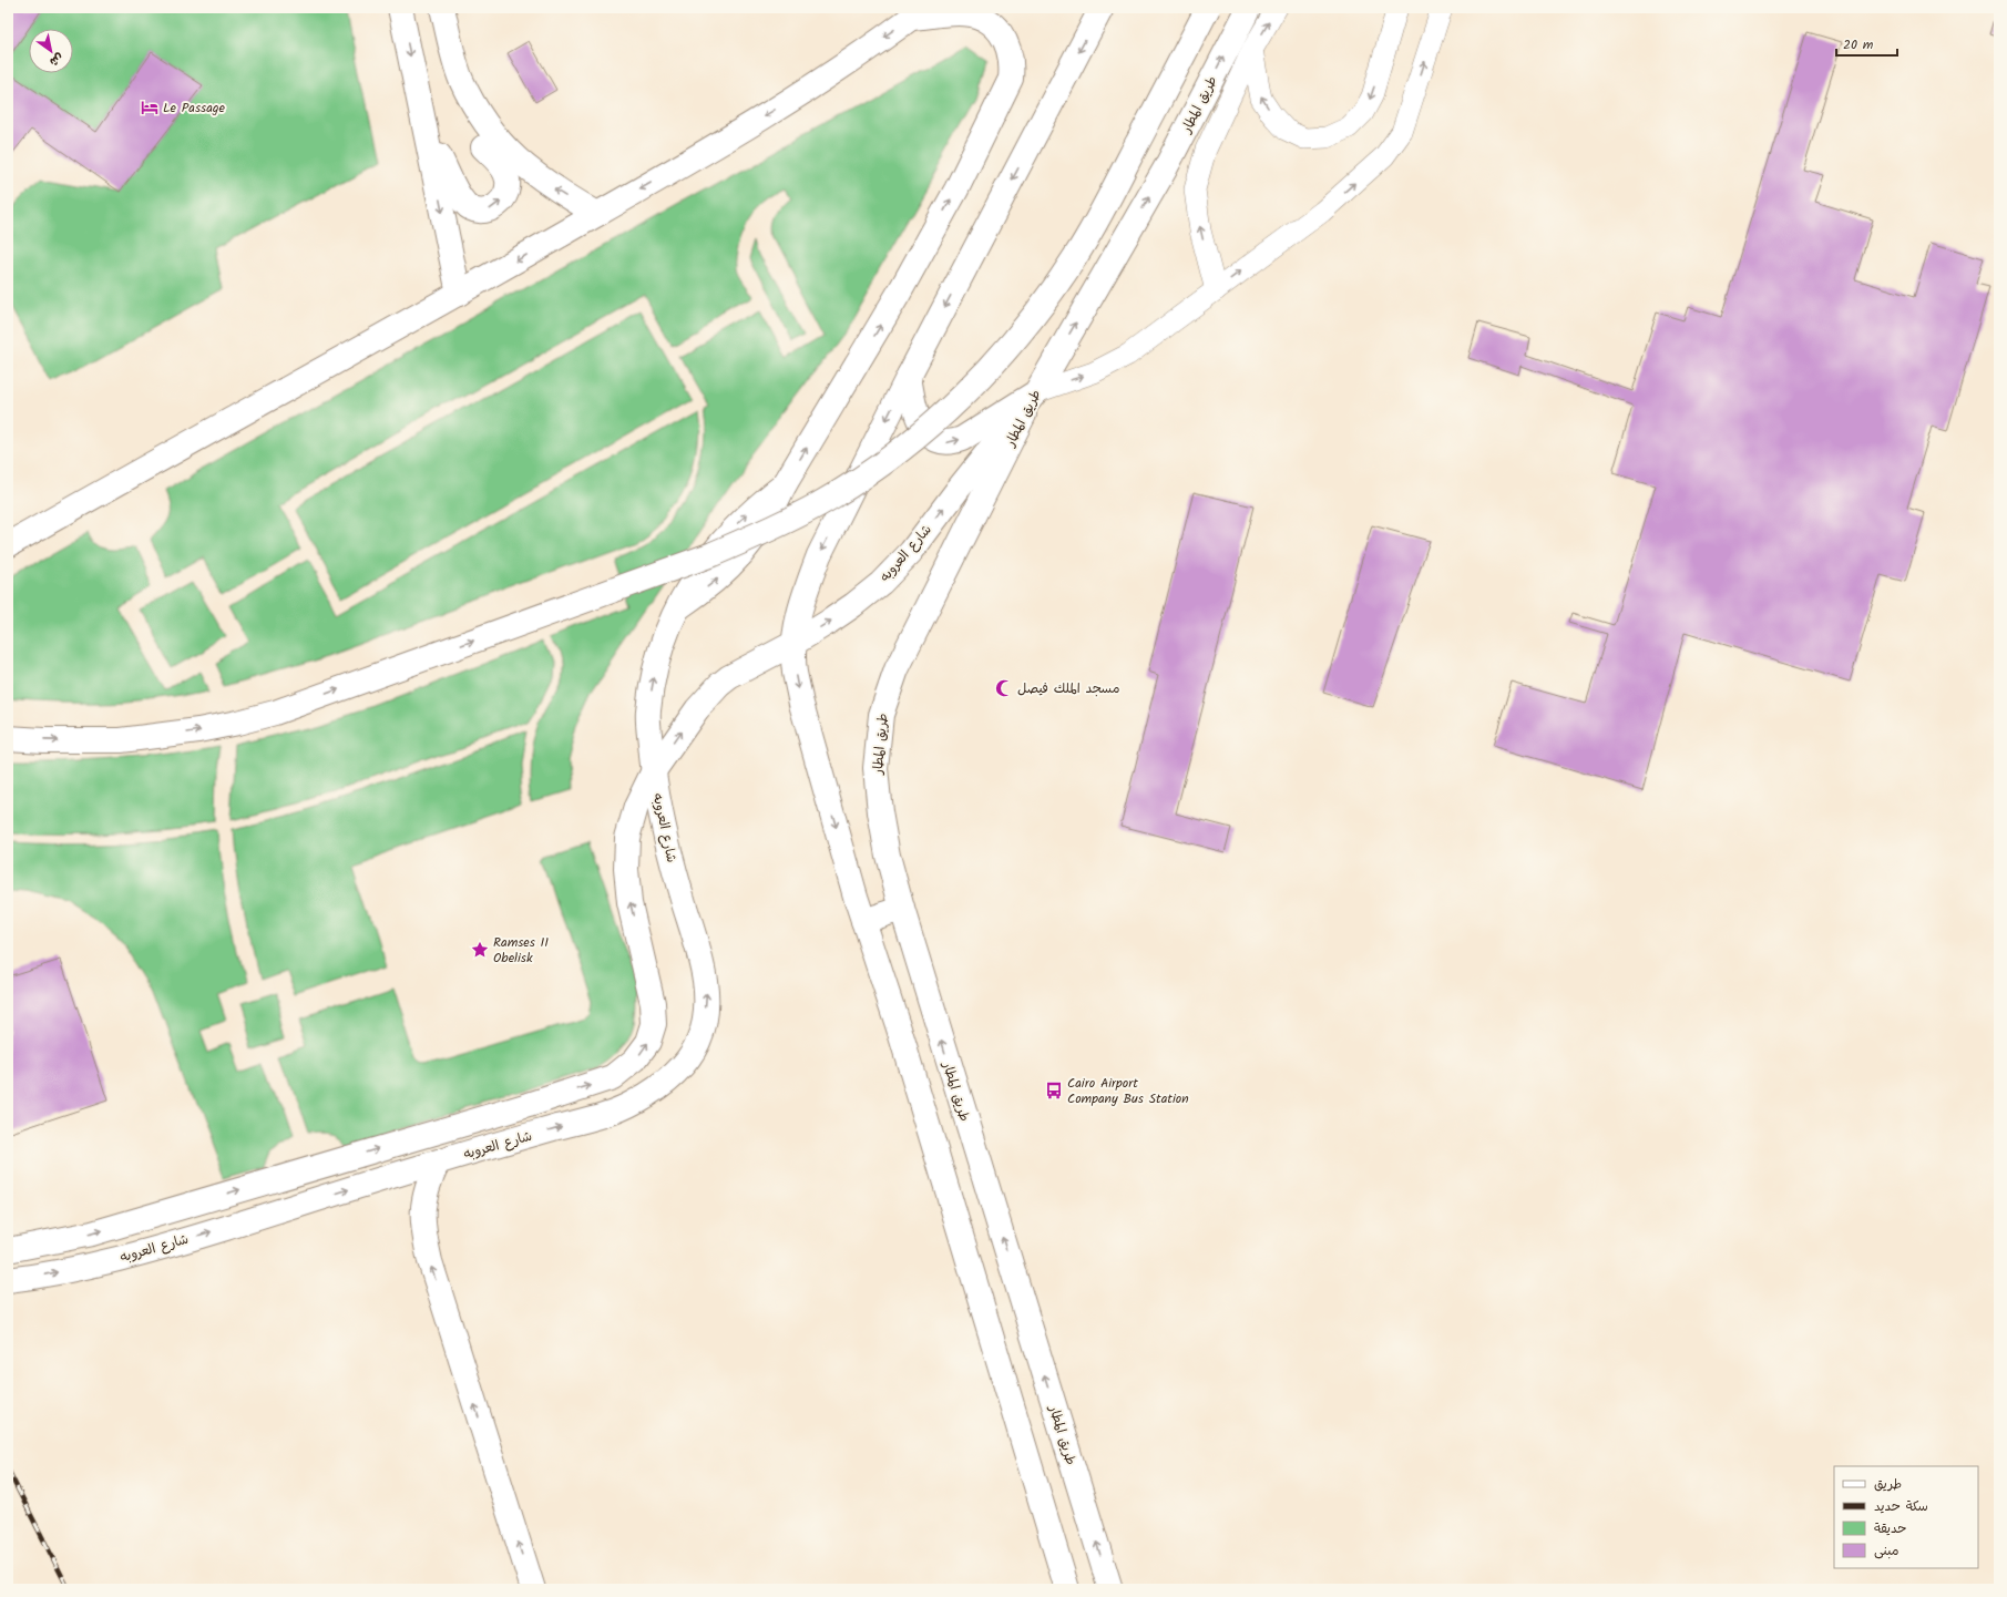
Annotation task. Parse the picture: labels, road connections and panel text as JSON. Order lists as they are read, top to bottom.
{
  "streets": {
    "main road": ["طريق المطار", "شارع العروبه"]
  },
  "crossings": [
    ["طريق المطار", "شارع العروبه"]
  ],
  "one_way": ["شارع العروبه"],
  "places": {
    "hotel": ["Le Passage"],
    "mosque": ["مسجد الملك فيصل"],
    "place": ["Ramses II Obelisk"],
    "bus stop": ["Cairo Airport Company Bus Station"]
  },
  "legend": [
    "طريق",
    "سكة حديد",
    "حديقة",
    "مبنى"
  ],
  "scale_bar": "20 m",
  "north": "bottom right"
}
